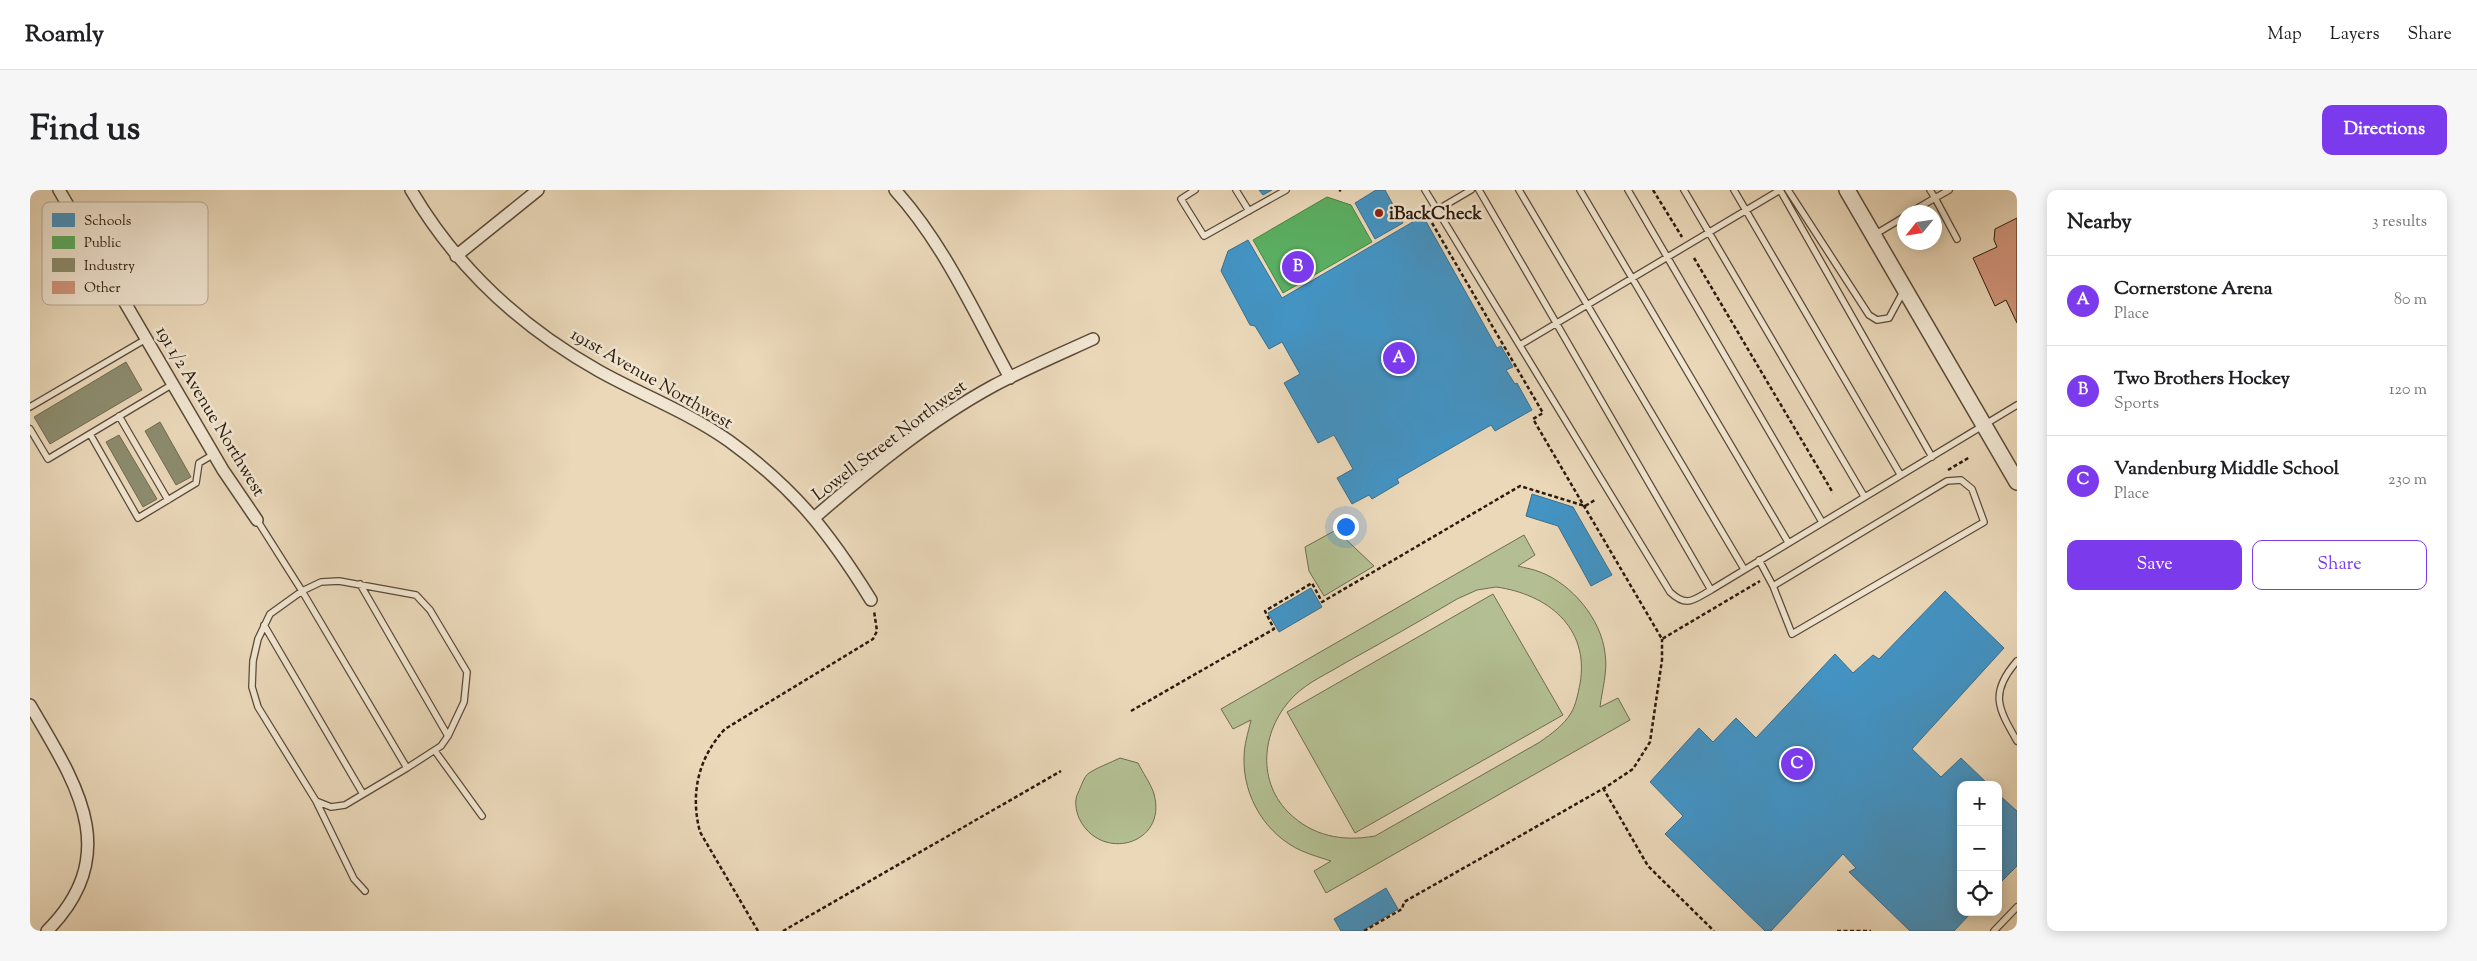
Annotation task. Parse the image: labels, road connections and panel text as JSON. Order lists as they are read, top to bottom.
{
  "streets": {
    "street": ["191st Avenue Northwest", "191 1/2 Avenue Northwest", "Lowell Street Northwest"]
  },
  "crossings": [
    ["191st Avenue Northwest", "Lowell Street Northwest"]
  ],
  "places": ["iBackCheck"],
  "legend": [
    "Schools",
    "Public",
    "Industry",
    "Other"
  ],
  "north": "bottom left",
  "page": {
    "header": "Roamly",
    "nav": ["Map", "Layers", "Share"],
    "title": "Find us",
    "buttons": [
      "Directions",
      ["Save", "Share"]
    ],
    "heading": ["Nearby", "3 results"],
    "pins": ["B", "A", "C"],
    "list": [
      {
        "mark": "A",
        "name": "Cornerstone Arena",
        "note": "Place",
        "value": "80 m"
      },
      {
        "mark": "B",
        "name": "Two Brothers Hockey",
        "note": "Sports",
        "value": "120 m"
      },
      {
        "mark": "C",
        "name": "Vandenburg Middle School",
        "note": "Place",
        "value": "230 m"
      }
    ],
    "map_buttons": ["+", "−"]
  }
}
